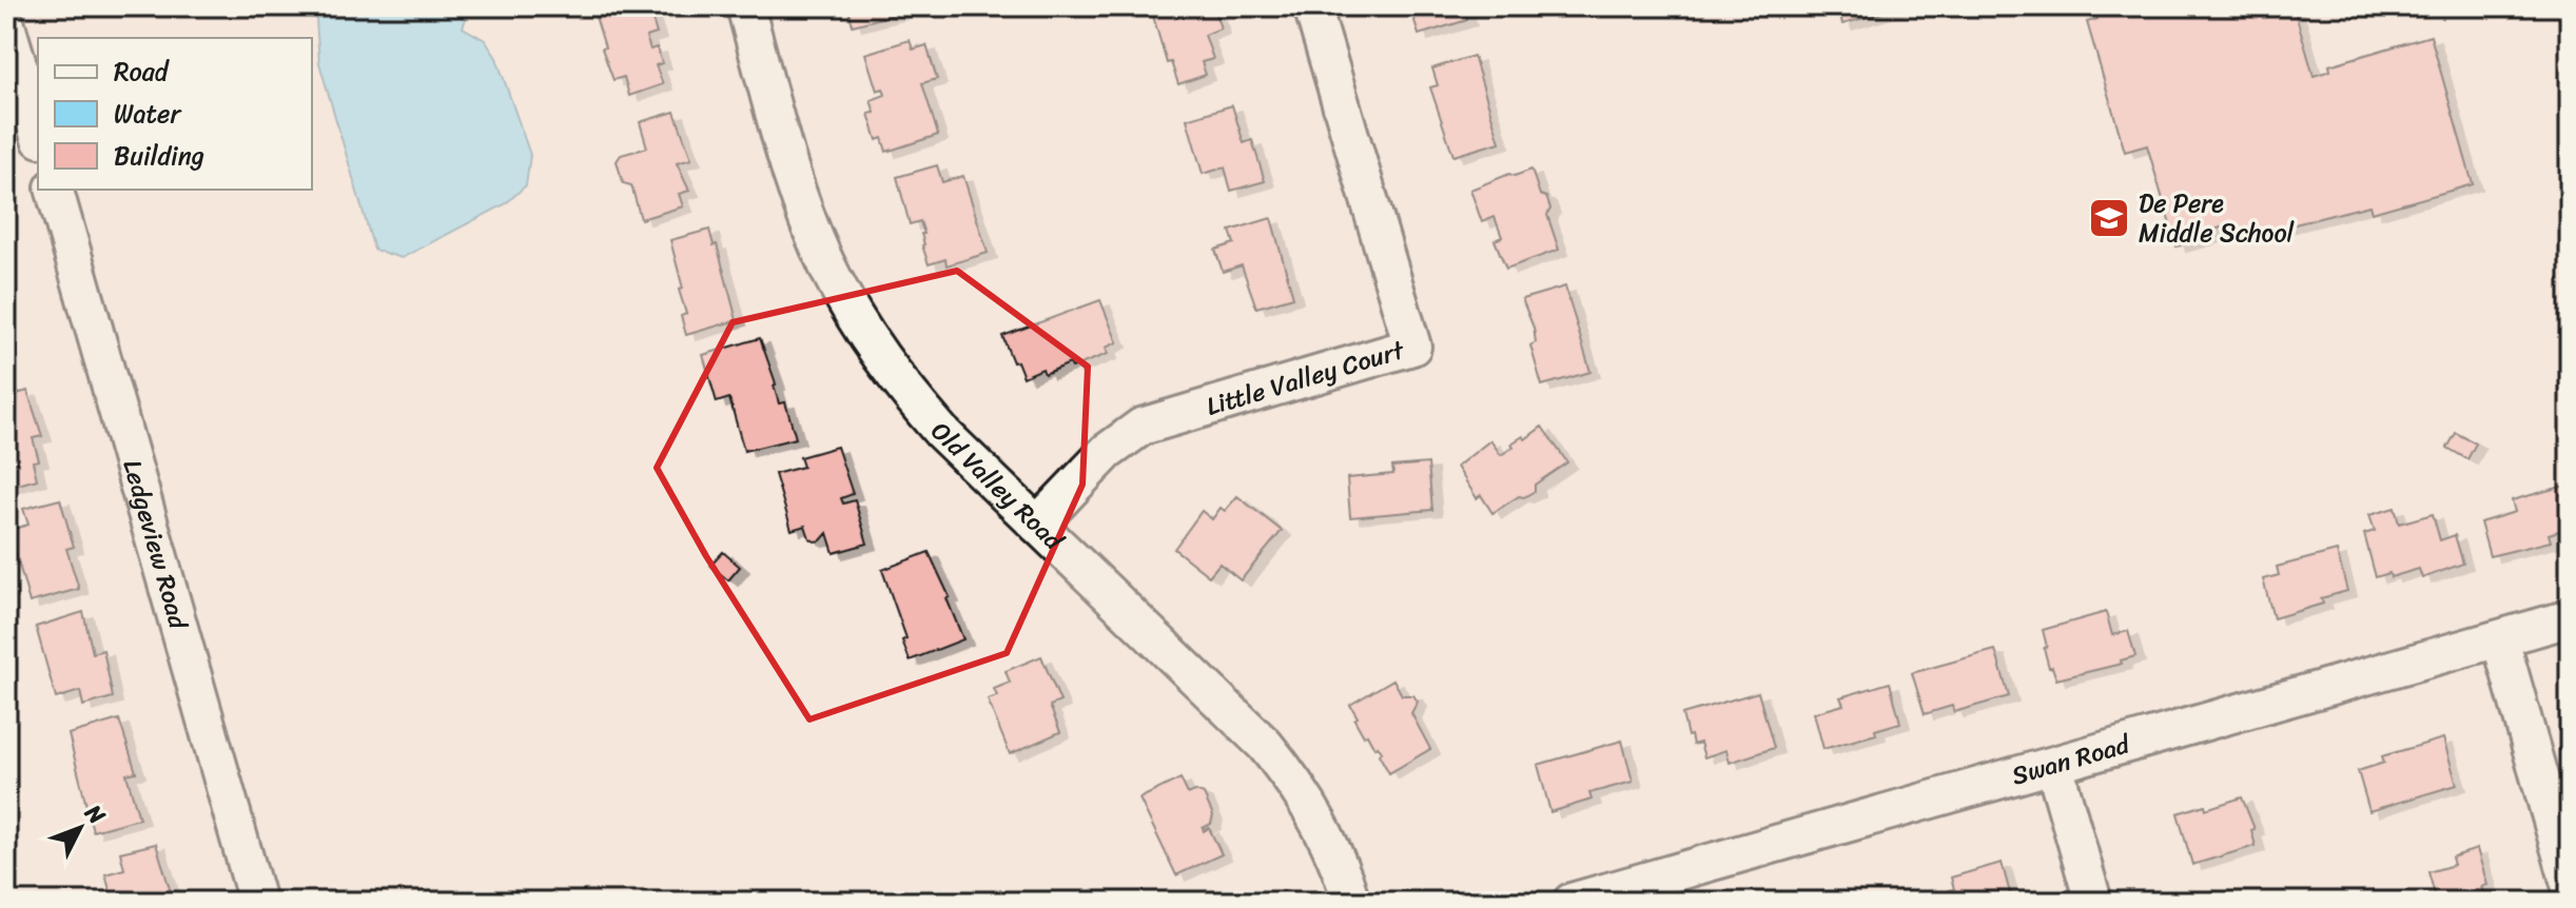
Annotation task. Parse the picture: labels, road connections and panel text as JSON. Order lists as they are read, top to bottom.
{
  "streets": {
    "street": [
      "Little Valley Court",
      "Old Valley Road",
      "Ledgeview Road",
      "Swan Road"
    ]
  },
  "crossings": [
    ["Little Valley Court", "Old Valley Road"]
  ],
  "places": {
    "school or university": ["De Pere Middle School"]
  },
  "legend": ["Road", "Water", "Building"],
  "north": "top right"
}
